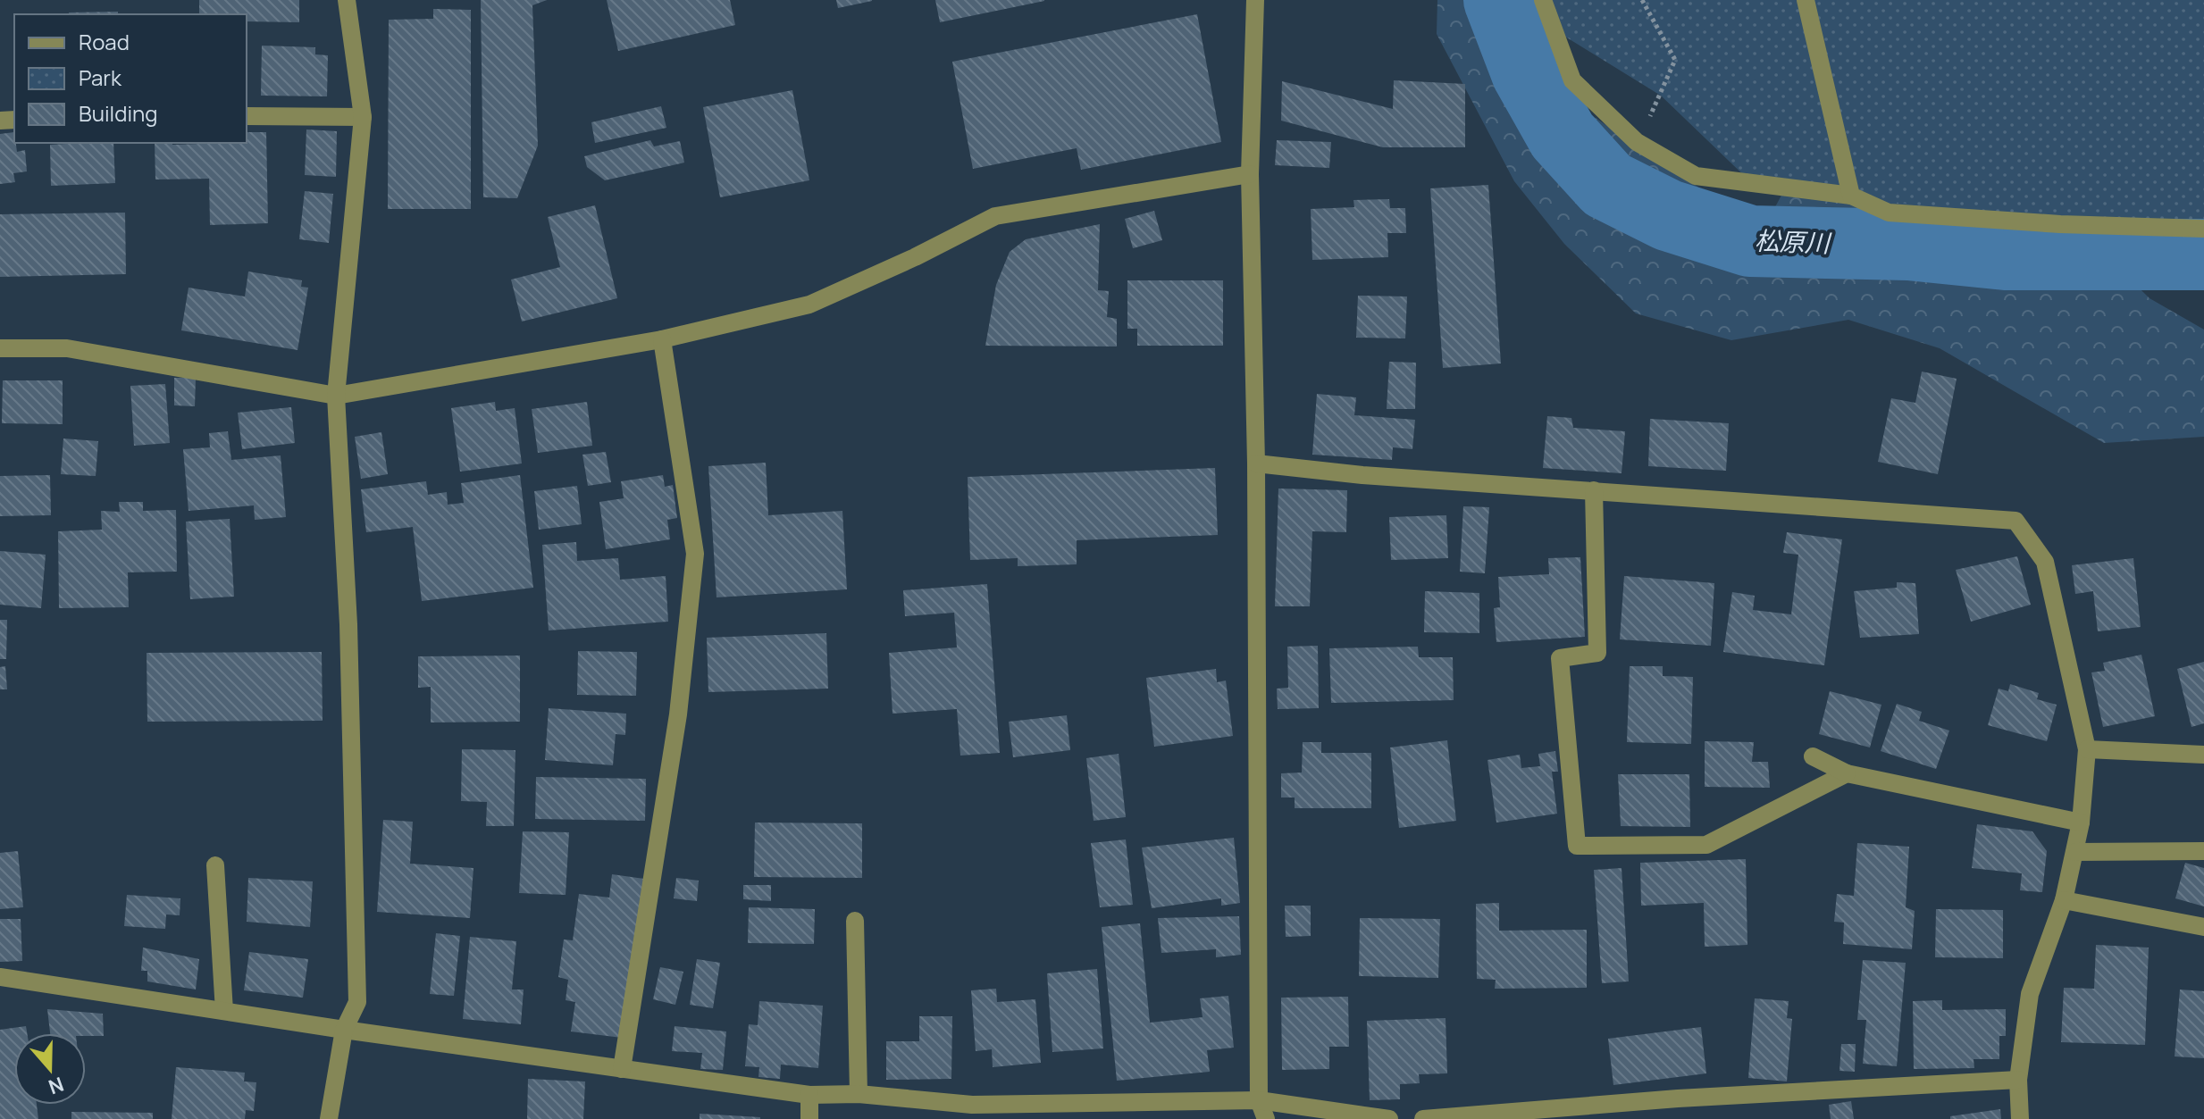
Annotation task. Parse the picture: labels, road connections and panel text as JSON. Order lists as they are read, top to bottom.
{
  "water": ["松原川"],
  "legend": ["Road", "Park", "Building"],
  "north": "bottom"
}
